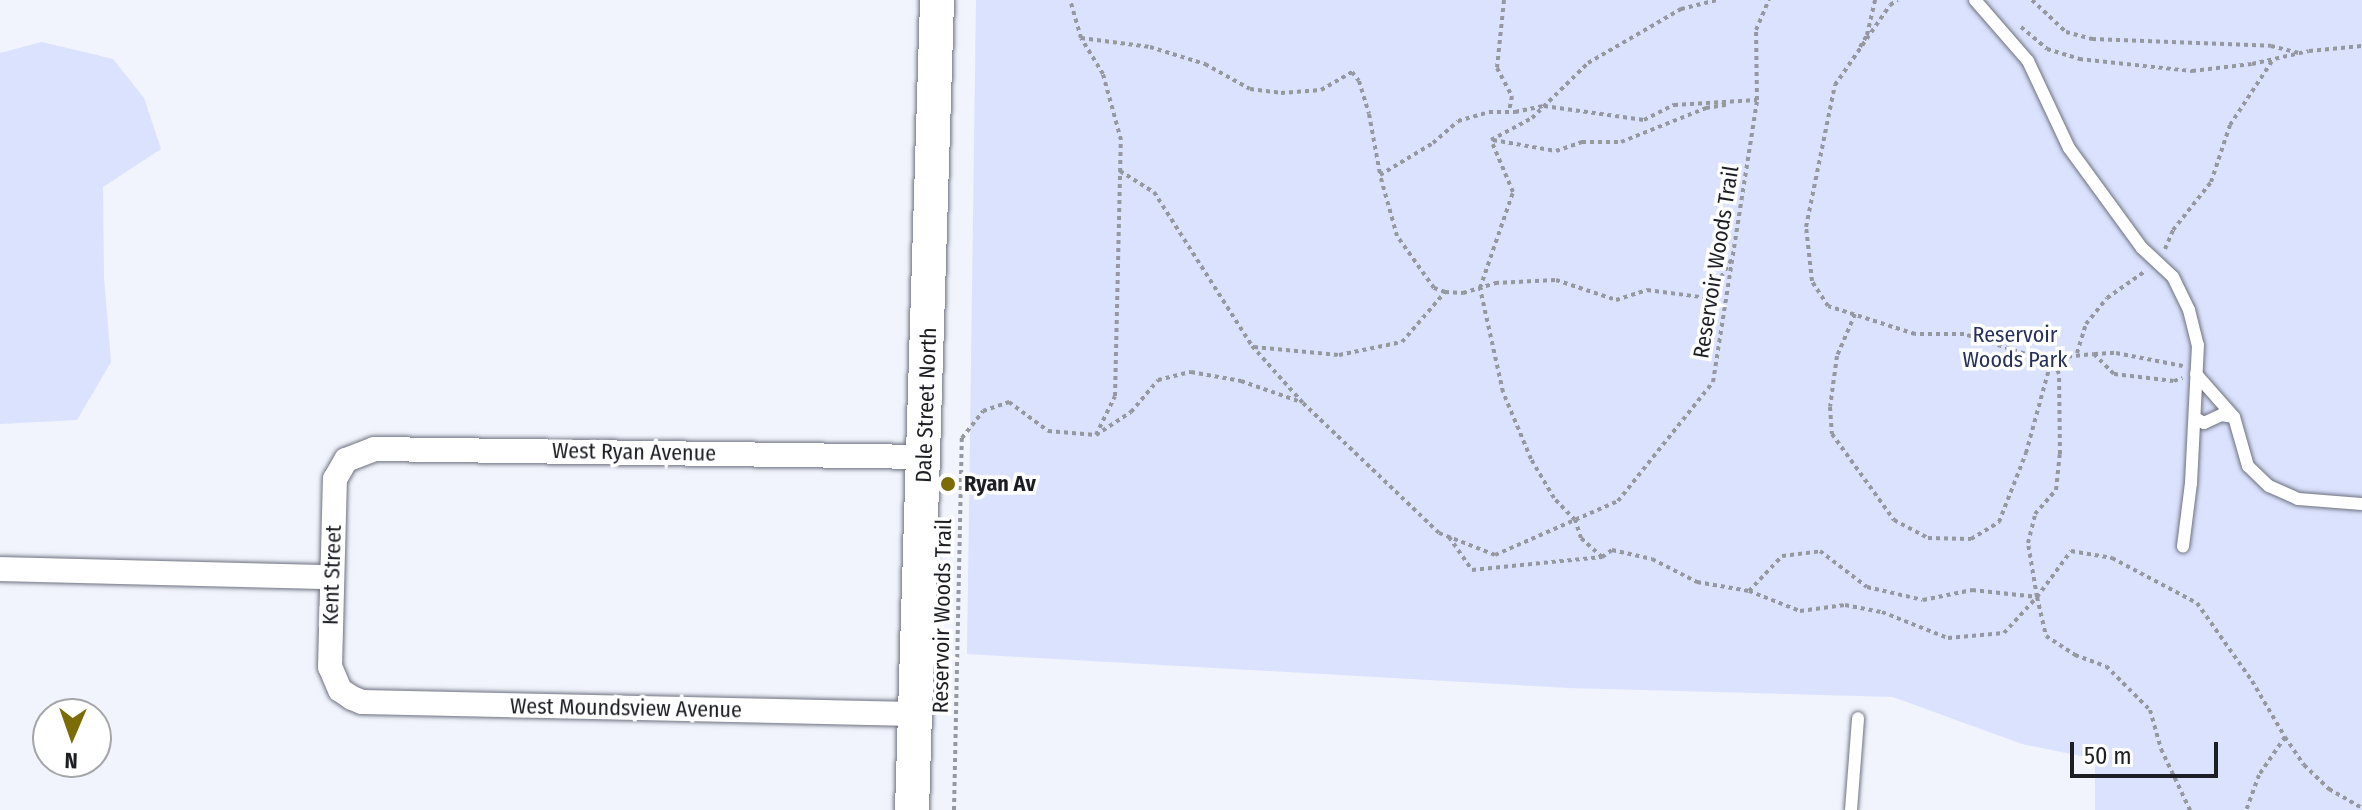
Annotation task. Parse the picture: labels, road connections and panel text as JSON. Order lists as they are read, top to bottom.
{
  "streets": {
    "main road": ["Dale Street North"],
    "street": ["West Ryan Avenue", "Kent Street", "West Moundsview Avenue"],
    "path": ["Reservoir Woods Trail"]
  },
  "crossings": [
    ["Dale Street North", "West Ryan Avenue"],
    ["Dale Street North", "West Moundsview Avenue"],
    ["West Ryan Avenue", "Kent Street"],
    ["Kent Street", "West Moundsview Avenue"]
  ],
  "parks": ["Reservoir Woods Park"],
  "places": ["Ryan Av"],
  "scale_bar": "50 m",
  "north": "bottom"
}
